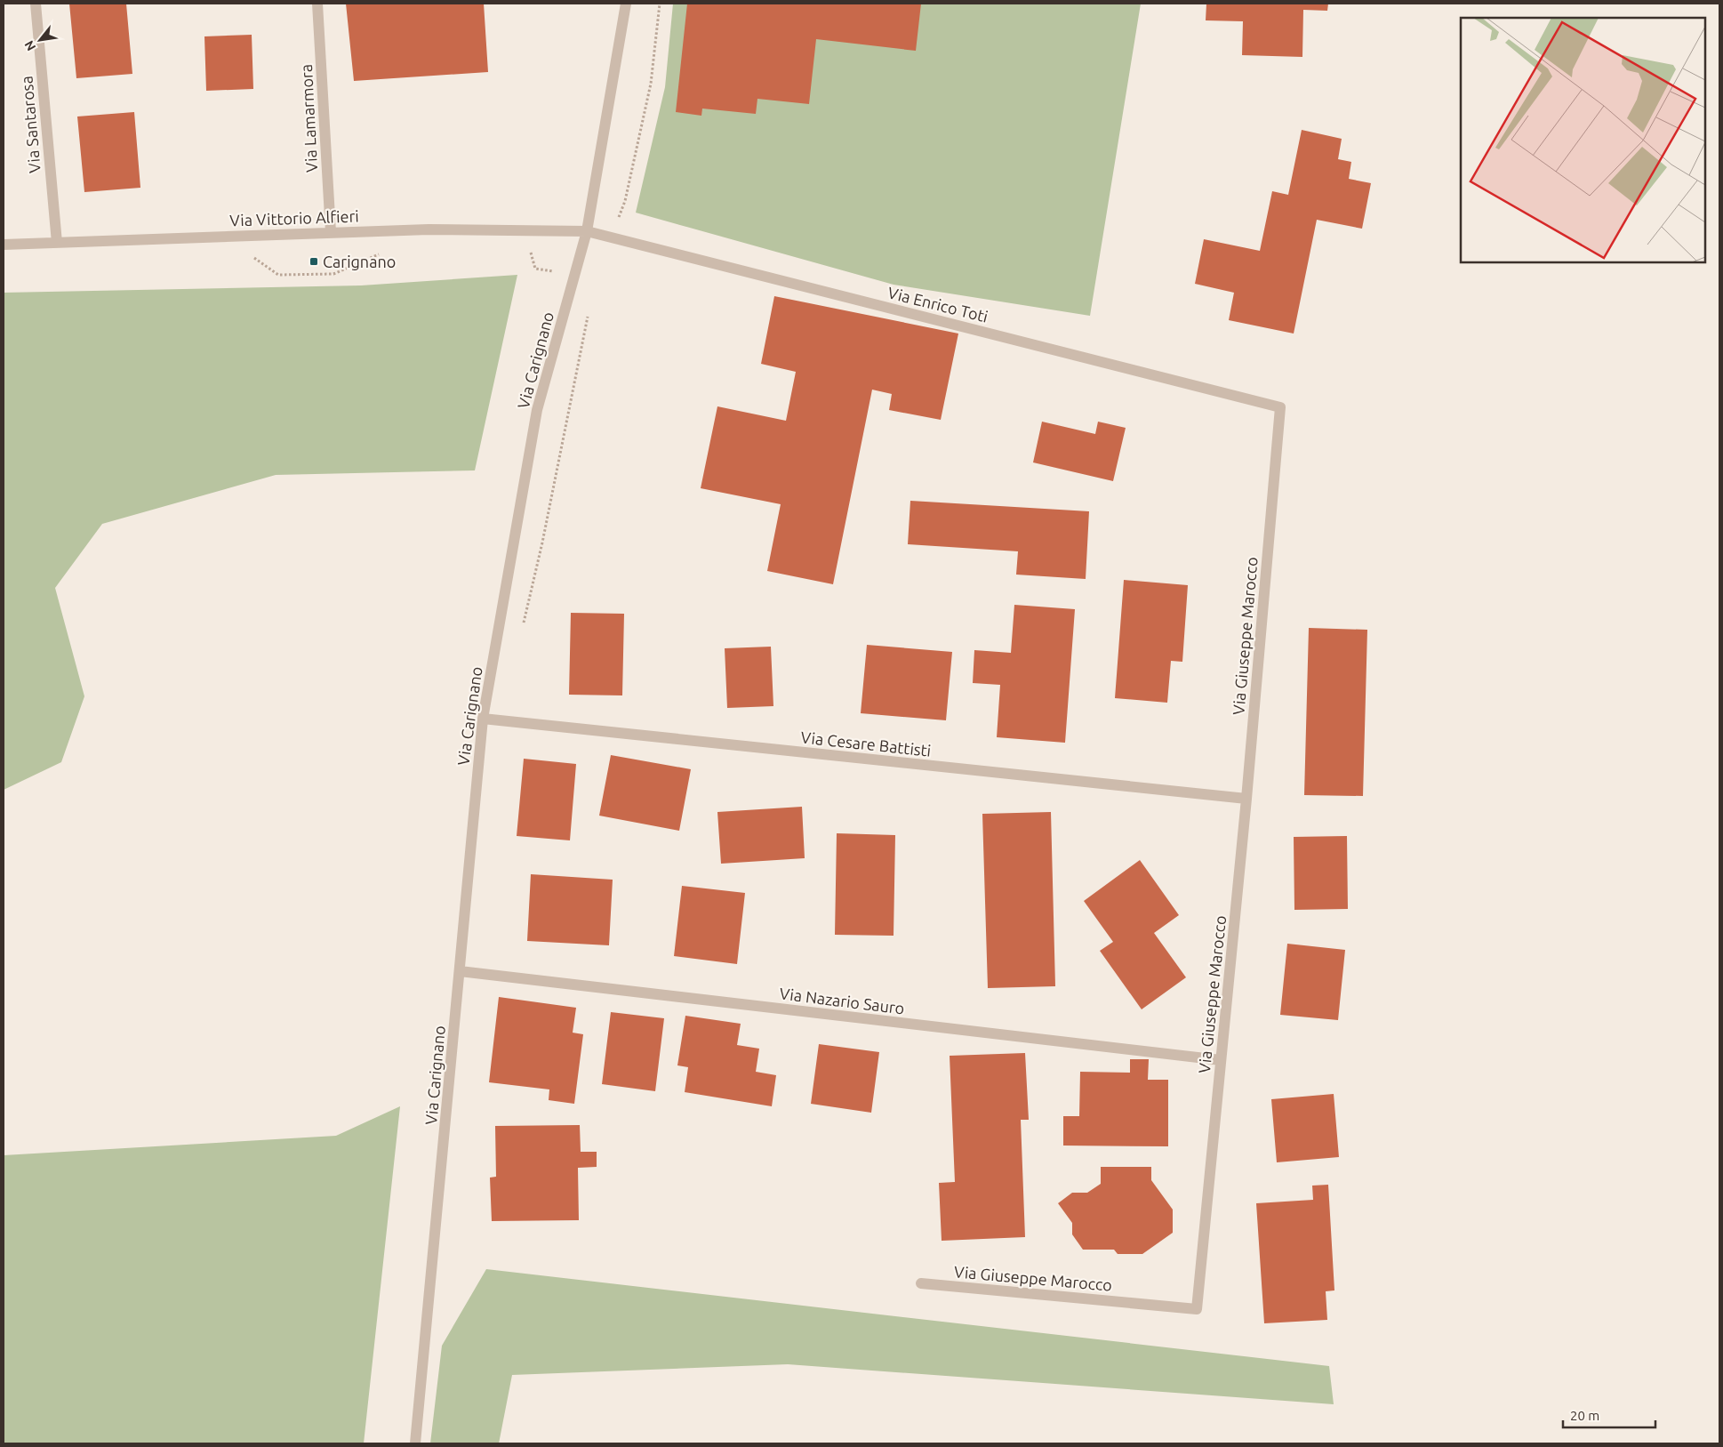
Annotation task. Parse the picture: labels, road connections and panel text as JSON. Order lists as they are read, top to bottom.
{
  "streets": {
    "street": [
      "Via Lamarmora",
      "Via Santarosa",
      "Via Vittorio Alfieri",
      "Via Enrico Toti",
      "Via Carignano",
      "Via Giuseppe Marocco",
      "Via Cesare Battisti",
      "Via Nazario Sauro"
    ]
  },
  "crossings": [
    ["Via Lamarmora", "Via Vittorio Alfieri"],
    ["Via Santarosa", "Via Vittorio Alfieri"],
    ["Via Vittorio Alfieri", "Via Enrico Toti"],
    ["Via Vittorio Alfieri", "Via Carignano"],
    ["Via Enrico Toti", "Via Carignano"],
    ["Via Enrico Toti", "Via Giuseppe Marocco"],
    ["Via Carignano", "Via Cesare Battisti"],
    ["Via Carignano", "Via Nazario Sauro"],
    ["Via Giuseppe Marocco", "Via Cesare Battisti"],
    ["Via Giuseppe Marocco", "Via Nazario Sauro"]
  ],
  "places": {
    "transit": ["Carignano"]
  },
  "scale_bar": "20 m",
  "north": "bottom left"
}
